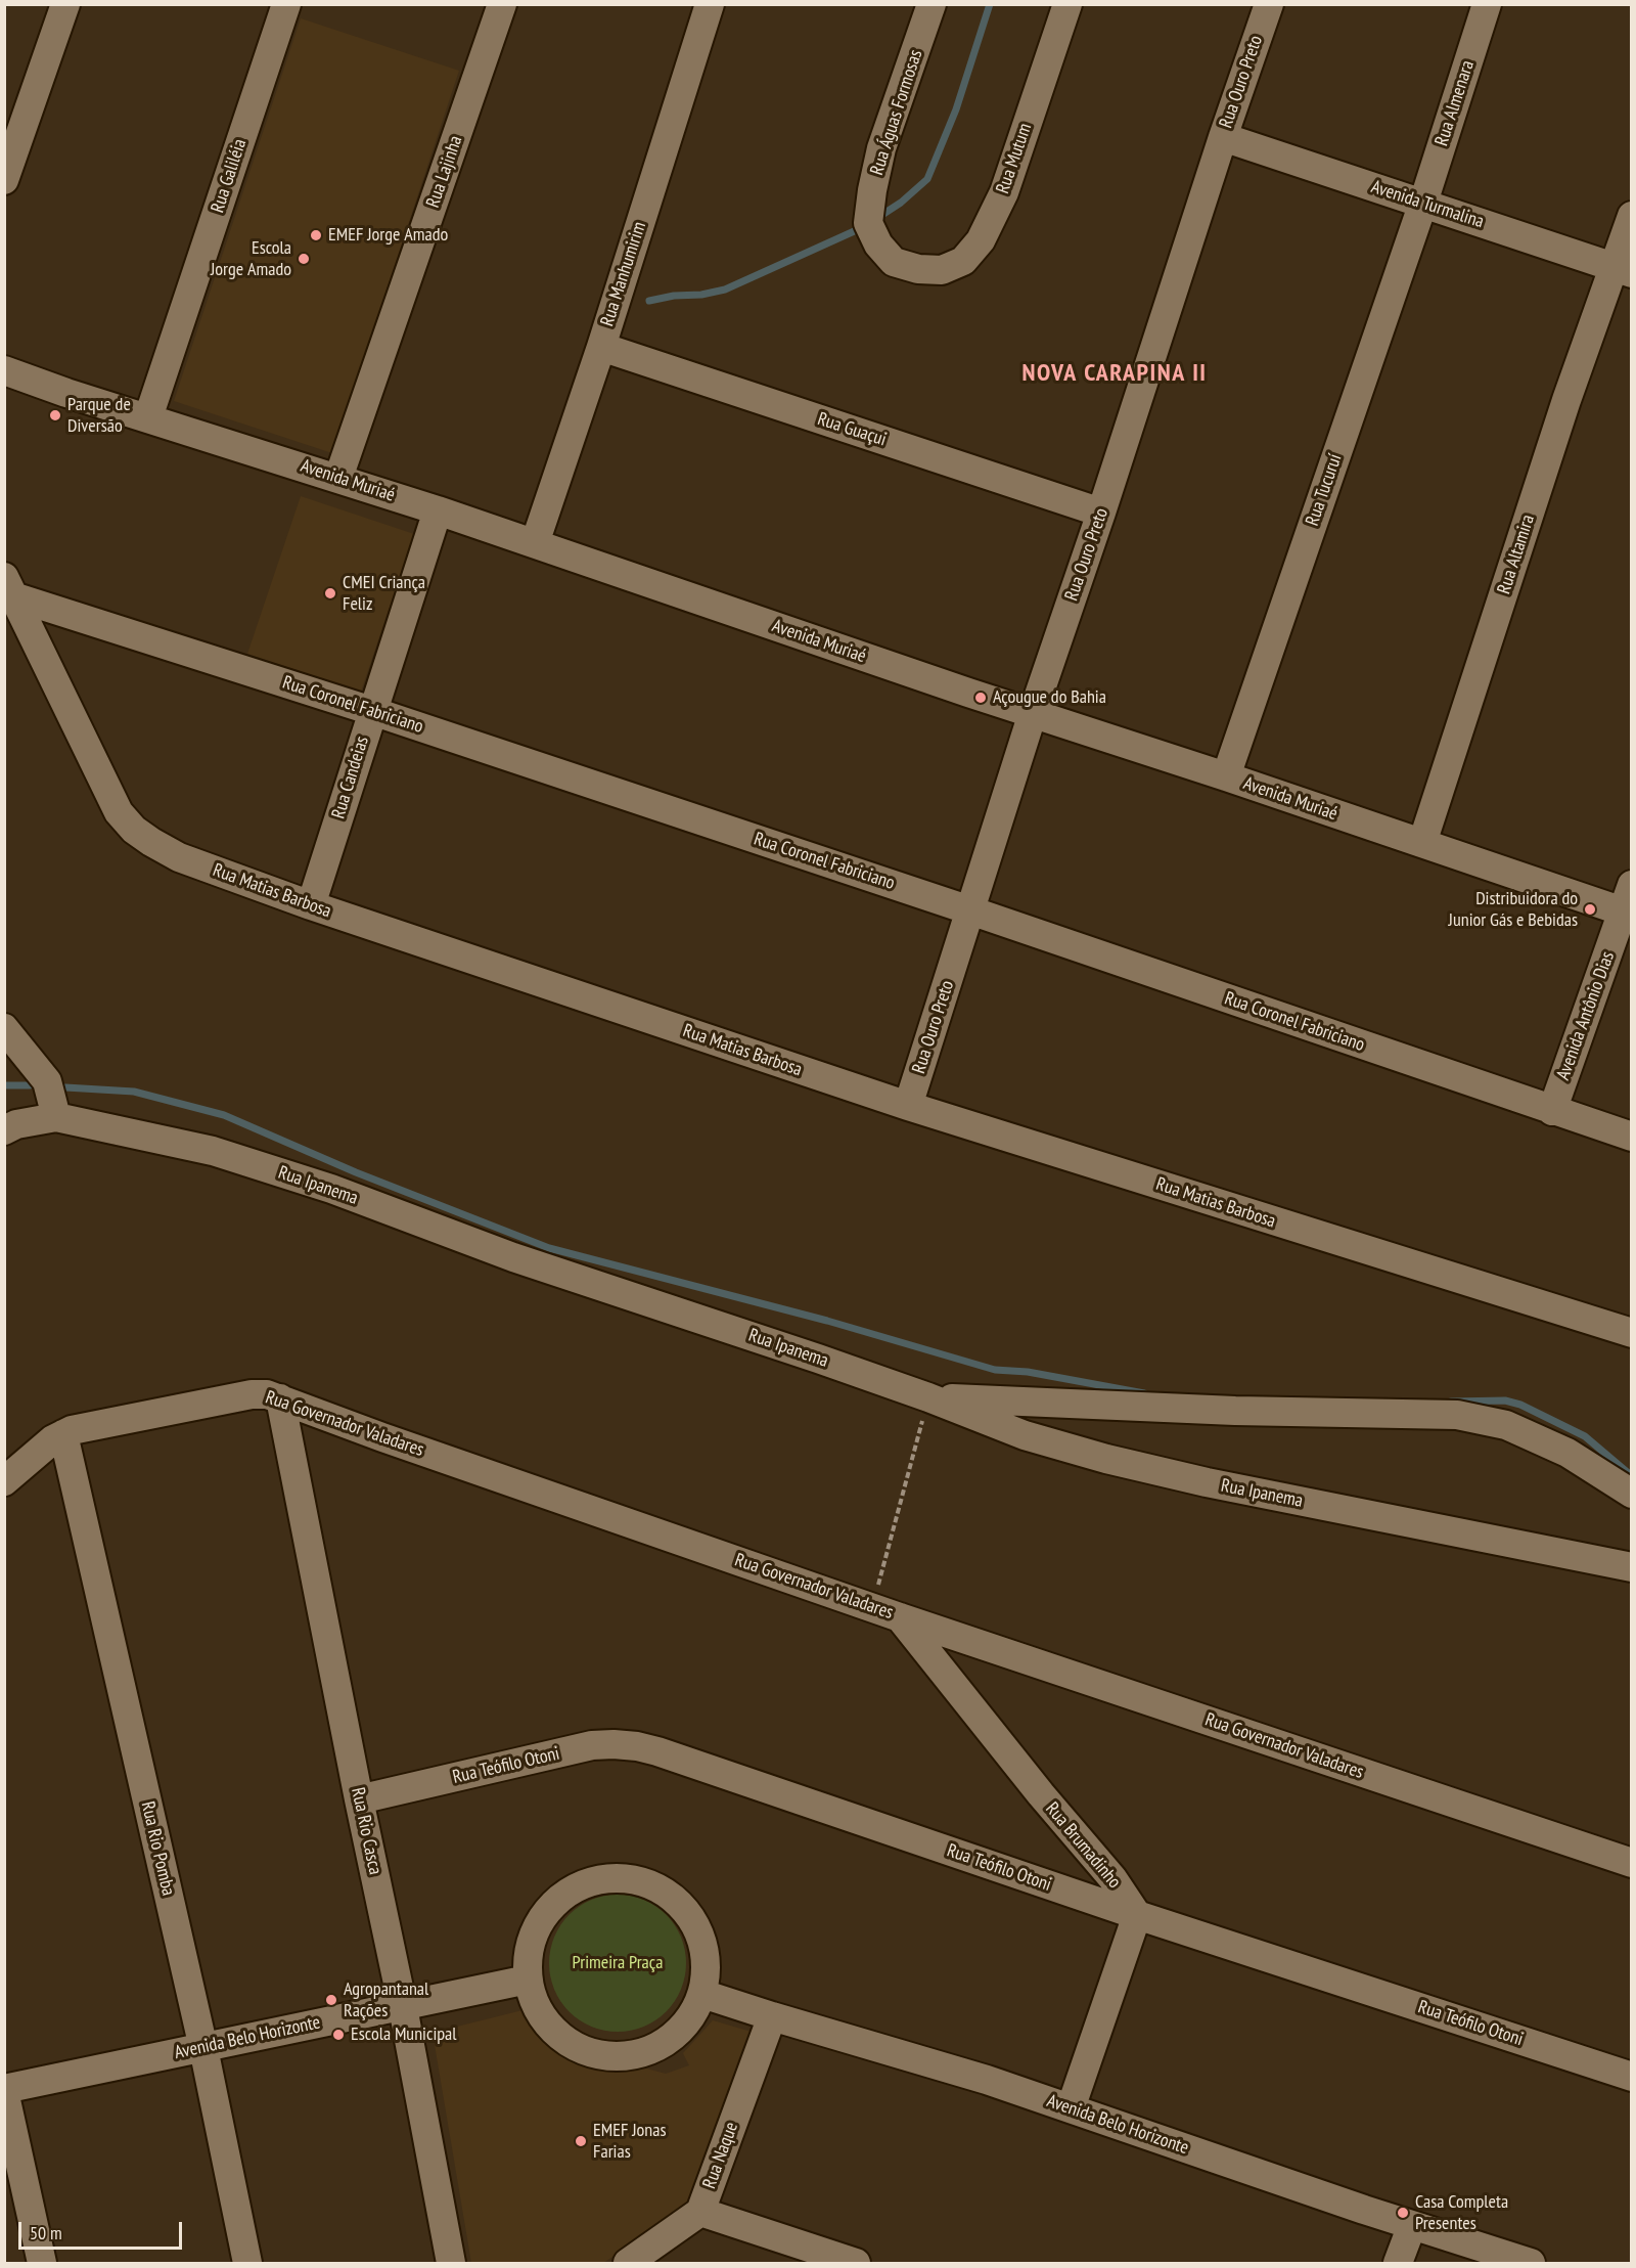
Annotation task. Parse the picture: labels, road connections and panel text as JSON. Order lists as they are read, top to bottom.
{
  "streets": {
    "street": [
      "Rua Ouro Preto",
      "Rua Almenara",
      "Rua Águas Formosas",
      "Rua Mutum",
      "Rua Lajinha",
      "Rua Galiléia",
      "Avenida Turmalina",
      "Rua Manhumirim",
      "Rua Guaçui",
      "Avenida Muriaé",
      "Rua Tucuruí",
      "Rua Altamira",
      "Rua Coronel Fabriciano",
      "Rua Candeias",
      "Rua Matias Barbosa",
      "Avenida Antônio Dias",
      "Rua Ipanema",
      "Rua Governador Valadares",
      "Rua Teófilo Otoni",
      "Rua Rio Casca",
      "Rua Brumadinho",
      "Rua Rio Pomba",
      "Avenida Belo Horizonte",
      "Rua Naque"
    ]
  },
  "crossings": [
    ["Rua Ouro Preto", "Avenida Turmalina"],
    ["Rua Ouro Preto", "Rua Guaçui"],
    ["Rua Ouro Preto", "Avenida Muriaé"],
    ["Rua Ouro Preto", "Rua Coronel Fabriciano"],
    ["Rua Ouro Preto", "Rua Matias Barbosa"],
    ["Rua Almenara", "Avenida Turmalina"],
    ["Rua Almenara", "Rua Tucuruí"],
    ["Rua Águas Formosas", "Rua Mutum"],
    ["Rua Lajinha", "Avenida Muriaé"],
    ["Rua Galiléia", "Avenida Muriaé"],
    ["Avenida Turmalina", "Rua Tucuruí"],
    ["Avenida Turmalina", "Rua Altamira"],
    ["Rua Manhumirim", "Rua Guaçui"],
    ["Rua Manhumirim", "Avenida Muriaé"],
    ["Avenida Muriaé", "Rua Tucuruí"],
    ["Avenida Muriaé", "Rua Altamira"],
    ["Avenida Muriaé", "Rua Candeias"],
    ["Avenida Muriaé", "Avenida Antônio Dias"],
    ["Rua Coronel Fabriciano", "Rua Candeias"],
    ["Rua Coronel Fabriciano", "Rua Matias Barbosa"],
    ["Rua Coronel Fabriciano", "Avenida Antônio Dias"],
    ["Rua Candeias", "Rua Matias Barbosa"],
    ["Rua Governador Valadares", "Rua Rio Casca"],
    ["Rua Governador Valadares", "Rua Brumadinho"],
    ["Rua Governador Valadares", "Rua Rio Pomba"],
    ["Rua Teófilo Otoni", "Rua Rio Casca"],
    ["Rua Teófilo Otoni", "Rua Brumadinho"],
    ["Rua Rio Casca", "Avenida Belo Horizonte"],
    ["Rua Rio Pomba", "Avenida Belo Horizonte"],
    ["Avenida Belo Horizonte", "Rua Naque"]
  ],
  "districts": ["NOVA CARAPINA II"],
  "parks": ["Primeira Praça"],
  "places": [
    "EMEF Jorge Amado",
    "Escola Jorge Amado",
    "Parque de Diversão",
    "CMEI Criança Feliz",
    "Açougue do Bahia",
    "Distribuidora do Junior Gás e Bebidas",
    "Agropantanal Rações",
    "Escola Municipal",
    "EMEF Jonas Farias",
    "Casa Completa Presentes"
  ],
  "scale_bar": "50 m"
}
